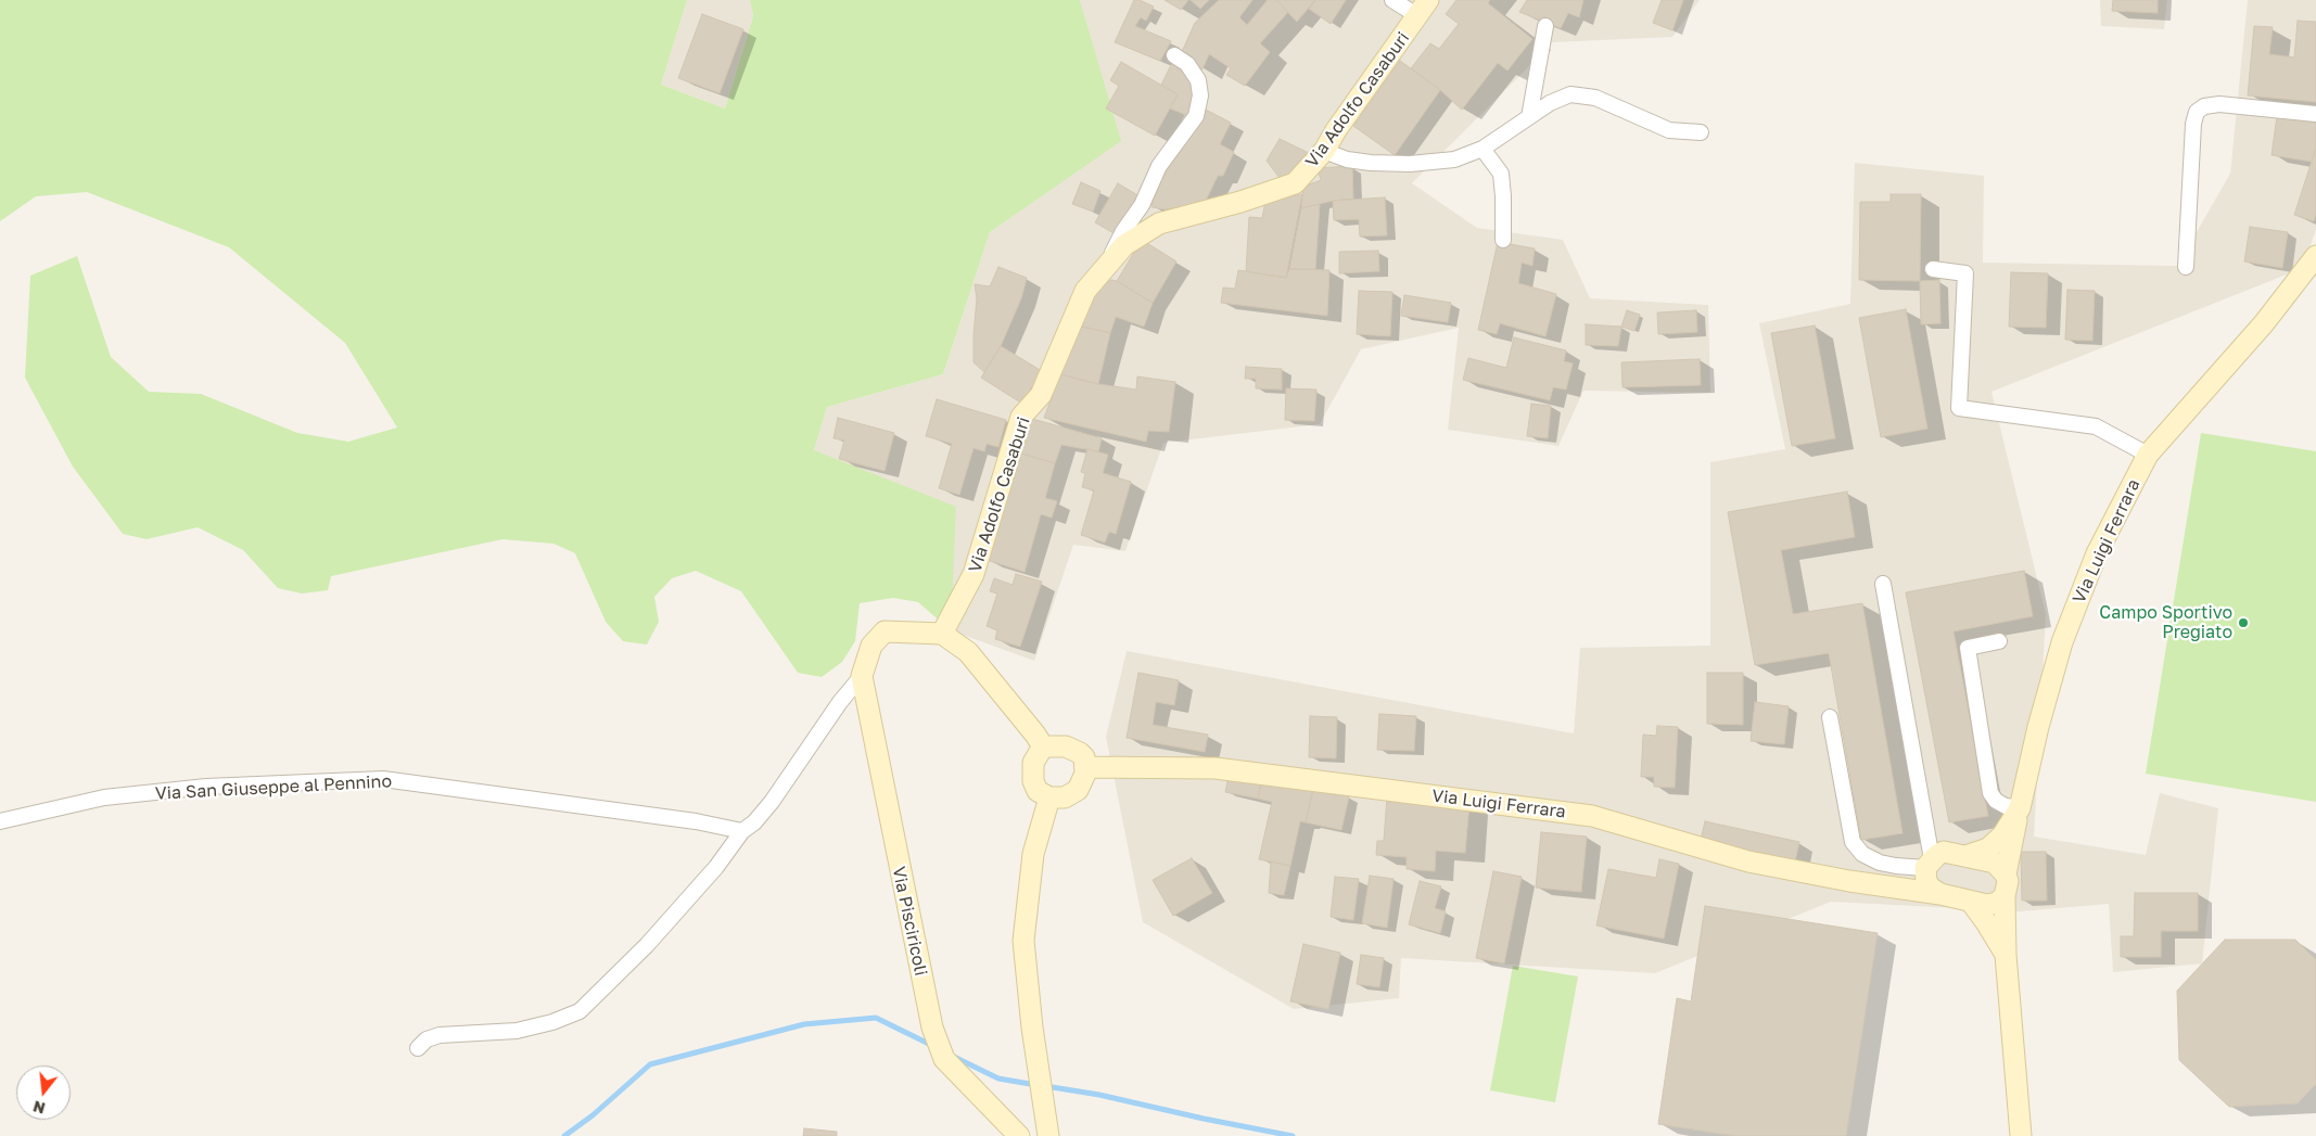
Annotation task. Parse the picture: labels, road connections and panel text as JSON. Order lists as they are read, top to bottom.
{
  "streets": {
    "street": [
      "Via Adolfo Casaburi",
      "Via Luigi Ferrara",
      "Via San Giuseppe al Pennino",
      "Via Pisciricoli"
    ]
  },
  "places": ["Campo Sportivo Pregiato"],
  "north": "bottom"
}
